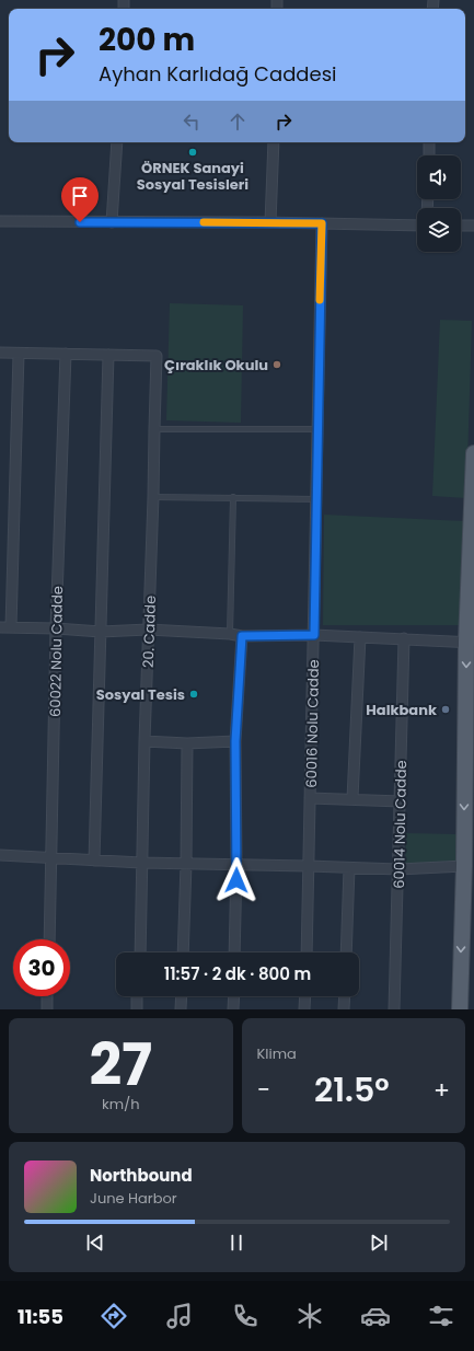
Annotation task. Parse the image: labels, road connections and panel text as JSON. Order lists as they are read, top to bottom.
{
  "streets": {
    "street": [
      "20. Cadde",
      "60022 Nolu Cadde",
      "60016 Nolu Cadde",
      "60014 Nolu Cadde"
    ]
  },
  "places": [
    "ÖRNEK Sanayi Sosyal Tesisleri",
    "Çıraklık Okulu",
    "Sosyal Tesis",
    "Halkbank"
  ],
  "page": {
    "turn": ["200 m", "Ayhan Karlıdağ Caddesi"],
    "limit": "30",
    "trip": "11:57 · 2 dk · 800 m",
    "tile": [
      ["27", "km/h"],
      "Klima"
    ],
    "heat": ["−", "21.5°", "+"],
    "song": ["Northbound", "June Harbor"],
    "tabs": "11:55"
  }
}
